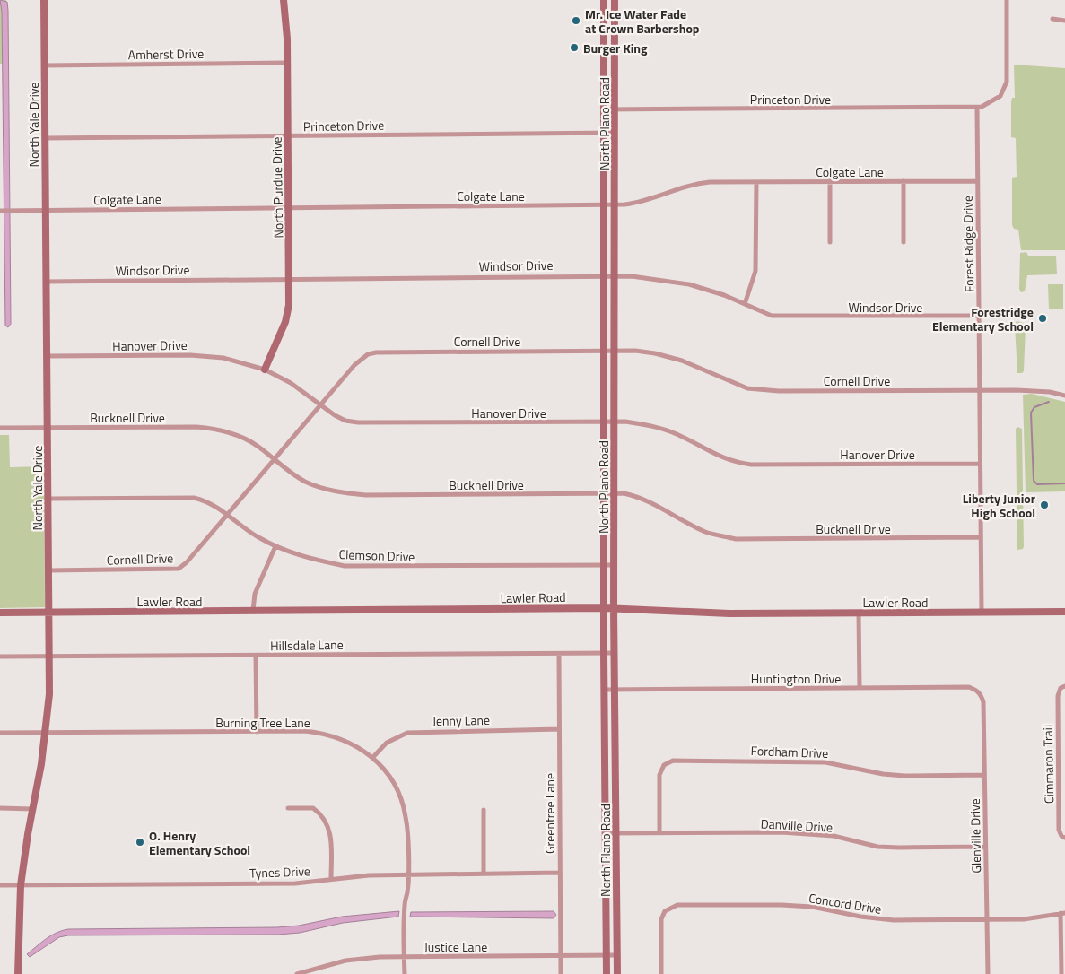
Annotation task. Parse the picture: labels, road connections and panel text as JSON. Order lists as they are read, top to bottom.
{
  "streets": {
    "street": [
      "Amherst Drive",
      "Princeton Drive",
      "North Plano Road",
      "North Yale Drive",
      "Colgate Lane",
      "North Purdue Drive",
      "Forest Ridge Drive",
      "Windsor Drive",
      "Cornell Drive",
      "Hanover Drive",
      "Bucknell Drive",
      "Clemson Drive",
      "Lawler Road",
      "Hillsdale Lane",
      "Huntington Drive",
      "Jenny Lane",
      "Burning Tree Lane",
      "Fordham Drive",
      "Cimmaron Trail",
      "Greentree Lane",
      "Danville Drive",
      "Glenville Drive",
      "Tynes Drive",
      "Concord Drive",
      "Justice Lane"
    ]
  },
  "crossings": [
    ["Amherst Drive", "North Yale Drive"],
    ["Amherst Drive", "North Purdue Drive"],
    ["Princeton Drive", "North Plano Road"],
    ["Princeton Drive", "North Yale Drive"],
    ["Princeton Drive", "North Purdue Drive"],
    ["Princeton Drive", "Forest Ridge Drive"],
    ["North Plano Road", "Colgate Lane"],
    ["North Plano Road", "Windsor Drive"],
    ["North Plano Road", "Cornell Drive"],
    ["North Plano Road", "Hanover Drive"],
    ["North Plano Road", "Bucknell Drive"],
    ["North Plano Road", "Clemson Drive"],
    ["North Plano Road", "Lawler Road"],
    ["North Plano Road", "Hillsdale Lane"],
    ["North Plano Road", "Huntington Drive"],
    ["North Plano Road", "Danville Drive"],
    ["North Plano Road", "Justice Lane"],
    ["North Yale Drive", "Colgate Lane"],
    ["North Yale Drive", "Windsor Drive"],
    ["North Yale Drive", "Cornell Drive"],
    ["North Yale Drive", "Hanover Drive"],
    ["North Yale Drive", "Bucknell Drive"],
    ["North Yale Drive", "Clemson Drive"],
    ["North Yale Drive", "Lawler Road"],
    ["North Yale Drive", "Hillsdale Lane"],
    ["North Yale Drive", "Burning Tree Lane"],
    ["North Yale Drive", "Tynes Drive"],
    ["Colgate Lane", "North Purdue Drive"],
    ["Colgate Lane", "Forest Ridge Drive"],
    ["North Purdue Drive", "Windsor Drive"],
    ["North Purdue Drive", "Hanover Drive"],
    ["Forest Ridge Drive", "Windsor Drive"],
    ["Forest Ridge Drive", "Cornell Drive"],
    ["Forest Ridge Drive", "Hanover Drive"],
    ["Forest Ridge Drive", "Bucknell Drive"],
    ["Forest Ridge Drive", "Lawler Road"],
    ["Cornell Drive", "Hanover Drive"],
    ["Cornell Drive", "Bucknell Drive"],
    ["Cornell Drive", "Clemson Drive"],
    ["Hillsdale Lane", "Greentree Lane"],
    ["Huntington Drive", "Glenville Drive"],
    ["Jenny Lane", "Burning Tree Lane"],
    ["Jenny Lane", "Greentree Lane"],
    ["Burning Tree Lane", "Tynes Drive"],
    ["Burning Tree Lane", "Justice Lane"],
    ["Fordham Drive", "Danville Drive"],
    ["Fordham Drive", "Glenville Drive"],
    ["Greentree Lane", "Tynes Drive"],
    ["Greentree Lane", "Justice Lane"],
    ["Danville Drive", "Glenville Drive"],
    ["Glenville Drive", "Concord Drive"]
  ],
  "places": [
    "Mr. Ice Water Fade at Crown Barbershop",
    "Burger King",
    "Forestridge Elementary School",
    "Liberty Junior High School",
    "O. Henry Elementary School"
  ]
}
